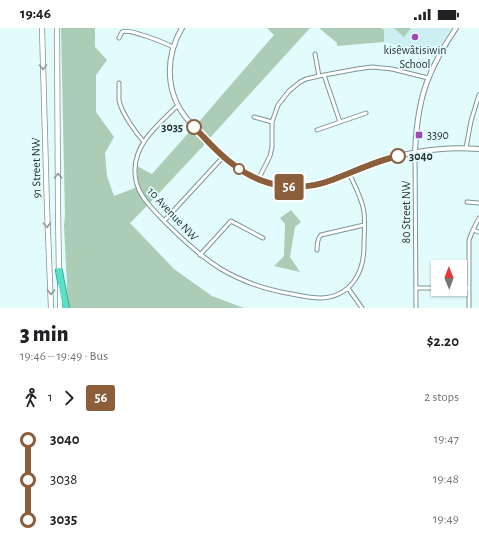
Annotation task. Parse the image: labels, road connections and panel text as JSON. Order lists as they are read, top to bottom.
{
  "streets": {
    "main road": ["91 Street NW"],
    "street": ["80 Street NW", "10 Avenue NW"]
  },
  "places": {
    "other": ["kisêwâtisiwin School", "3035", "3040"],
    "transit": ["3390"]
  },
  "lines": ["bus line 56"],
  "north": "top",
  "page": {
    "status": "19:46",
    "on_map": "56",
    "heading": ["3 min", "19:46 – 19:49 · Bus", "$2.20"],
    "legs": ["1", "56", "2 stops"],
    "list": [
      {
        "name": "3040",
        "value": "19:47"
      },
      {
        "name": "3038",
        "value": "19:48"
      },
      {
        "name": "3035",
        "value": "19:49"
      }
    ]
  }
}
